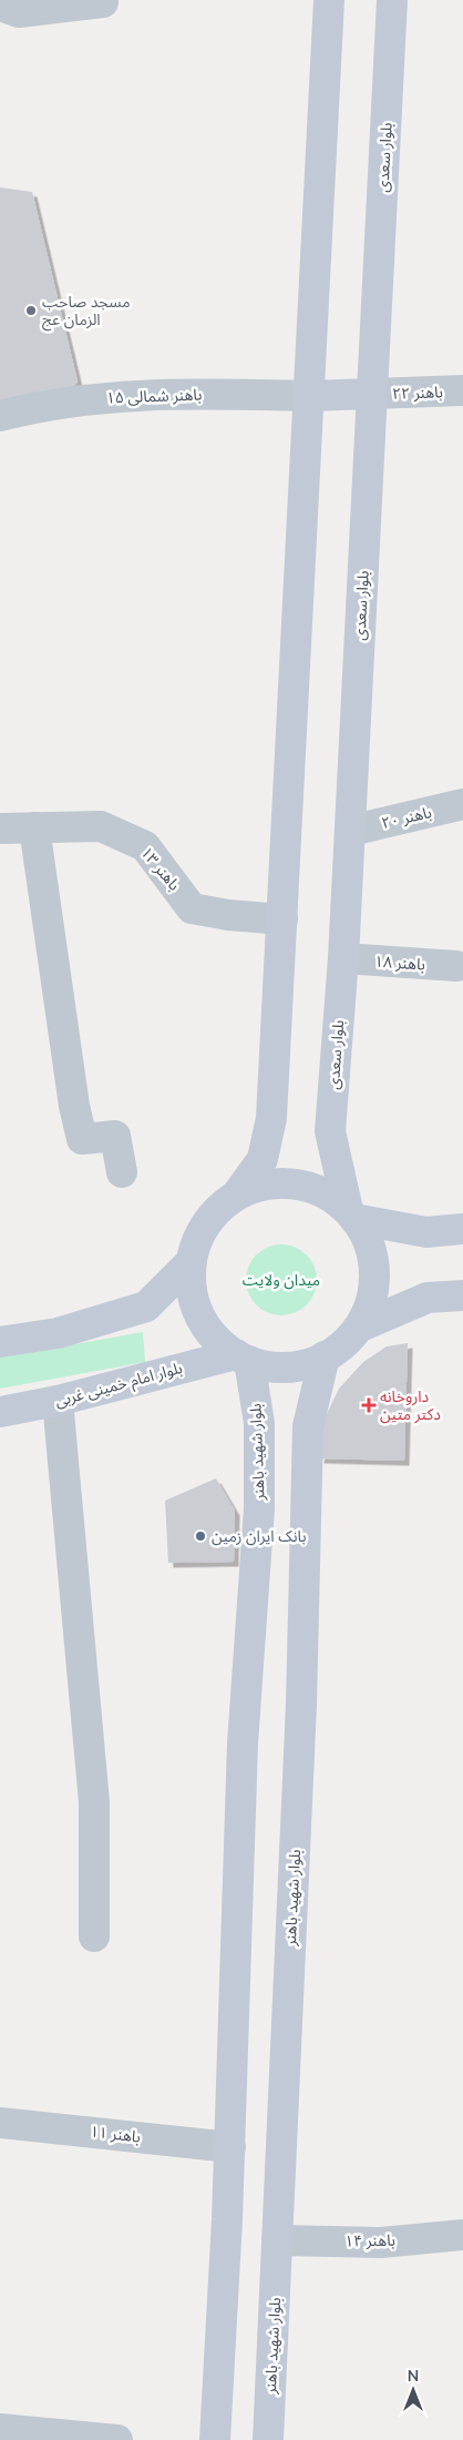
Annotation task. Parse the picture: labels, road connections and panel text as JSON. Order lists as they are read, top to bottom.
{
  "streets": {
    "main road": ["بلوار سعدی", "بلوار امام خمینی غربی", "بلوار شهید باهنر"],
    "street": [
      "باهنر ۲۲",
      "باهنر شمالی ۱۵",
      "باهنر ۲۰",
      "باهنر ۱۳",
      "باهنر ۱۸",
      "باهنر ۱۱",
      "باهنر ۱۴"
    ]
  },
  "crossings": [
    ["بلوار سعدی", "باهنر ۲۲"],
    ["بلوار سعدی", "باهنر ۲۰"],
    ["بلوار سعدی", "باهنر ۱۸"],
    ["بلوار سعدی", "بلوار امام خمینی غربی"],
    ["بلوار سعدی", "بلوار شهید باهنر"],
    ["بلوار امام خمینی غربی", "بلوار شهید باهنر"],
    ["بلوار شهید باهنر", "باهنر ۱۱"],
    ["بلوار شهید باهنر", "باهنر ۱۴"]
  ],
  "parks": ["میدان ولایت"],
  "places": {
    "other": ["مسجد صاحب الزمان عج", "بانک ایران زمین"],
    "health": ["داروخانه دکتر متین"]
  },
  "north": "top"
}
